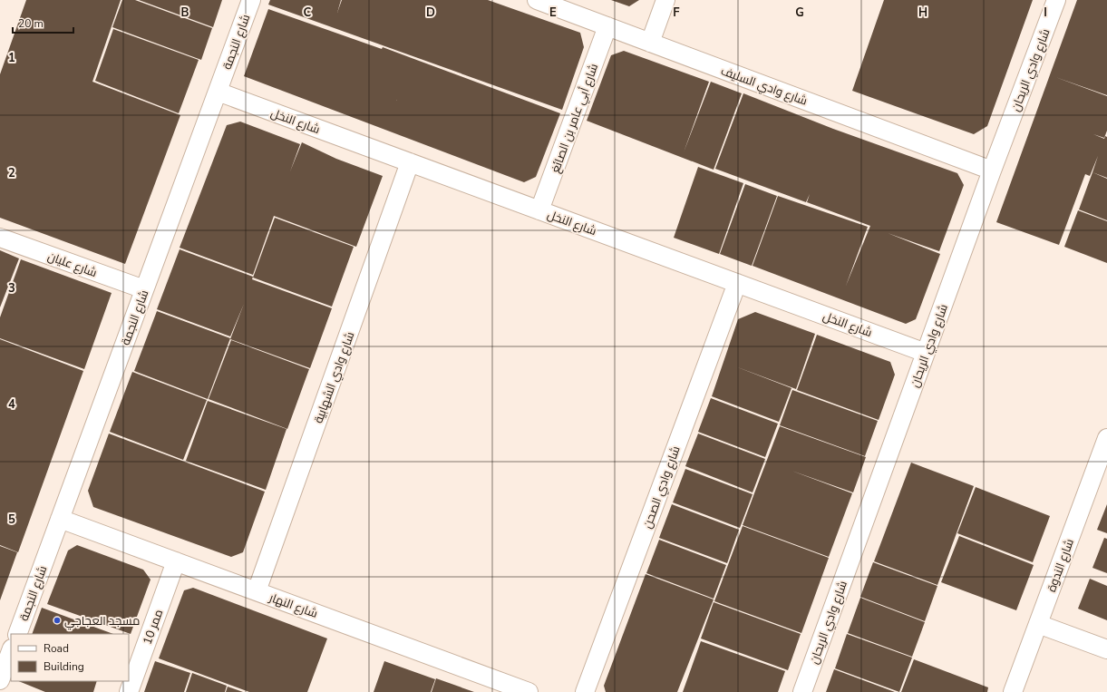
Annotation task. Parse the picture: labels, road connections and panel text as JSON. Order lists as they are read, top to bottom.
{
  "streets": {
    "street": [
      "شارع النجمة",
      "شارع وادي الريحان",
      "شارع وادي السليف",
      "شارع أبي عامر بن الصائغ",
      "شارع النخل",
      "شارع عليان",
      "شارع وادي الشهابية",
      "شارع وادي الصحن",
      "شارع الندوة",
      "شارع النهار",
      "ممر 10"
    ]
  },
  "crossings": [
    ["شارع النجمة", "شارع النخل"],
    ["شارع النجمة", "شارع عليان"],
    ["شارع النجمة", "شارع النهار"],
    ["شارع وادي الريحان", "شارع وادي السليف"],
    ["شارع وادي الريحان", "شارع النخل"],
    ["شارع وادي السليف", "شارع أبي عامر بن الصائغ"],
    ["شارع أبي عامر بن الصائغ", "شارع النخل"],
    ["شارع النخل", "شارع وادي الشهابية"],
    ["شارع النخل", "شارع وادي الصحن"],
    ["شارع وادي الشهابية", "شارع النهار"],
    ["شارع النهار", "ممر 10"]
  ],
  "places": ["مسجد العجاجي"],
  "legend": ["Road", "Building"],
  "scale_bar": "20 m",
  "grid": {
    "columns": [
      "B",
      "C",
      "D",
      "E",
      "F",
      "G",
      "H",
      "I"
    ],
    "rows": [
      "1",
      "2",
      "3",
      "4",
      "5"
    ]
  }
}
